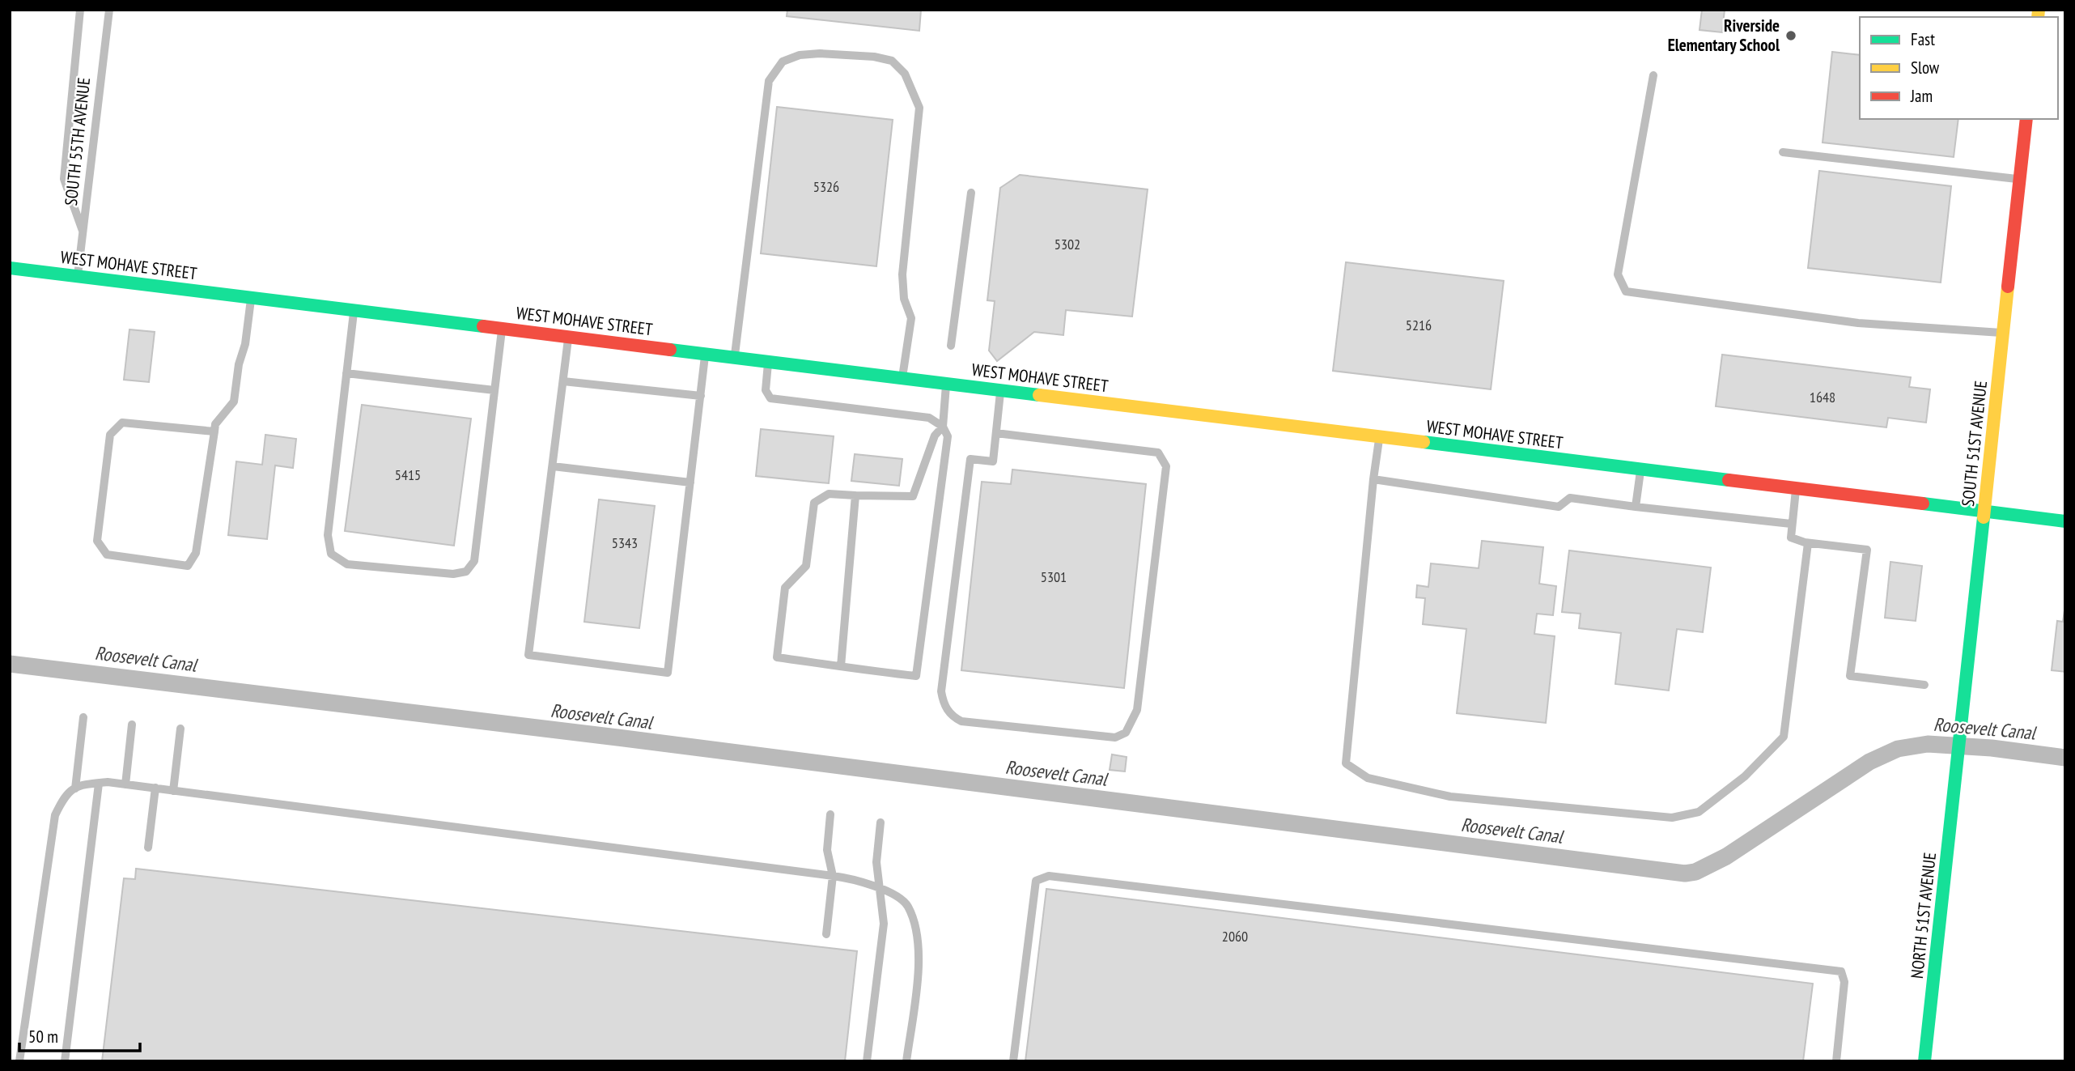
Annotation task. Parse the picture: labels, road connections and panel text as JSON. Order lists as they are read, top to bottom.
{
  "streets": {
    "street": ["WEST MOHAVE STREET", "SOUTH 51ST AVENUE", "NORTH 51ST AVENUE"],
    "lane": ["SOUTH 55TH AVENUE"]
  },
  "crossings": [
    ["SOUTH 55TH AVENUE", "WEST MOHAVE STREET"],
    ["WEST MOHAVE STREET", "SOUTH 51ST AVENUE"],
    ["SOUTH 51ST AVENUE", "NORTH 51ST AVENUE"]
  ],
  "water": ["Roosevelt Canal"],
  "places": ["Riverside Elementary School"],
  "house_numbers": [
    "5326",
    "5302",
    "5216",
    "1648",
    "5415",
    "5343",
    "5301",
    "2060"
  ],
  "legend": ["Fast", "Slow", "Jam"],
  "scale_bar": "50 m"
}
